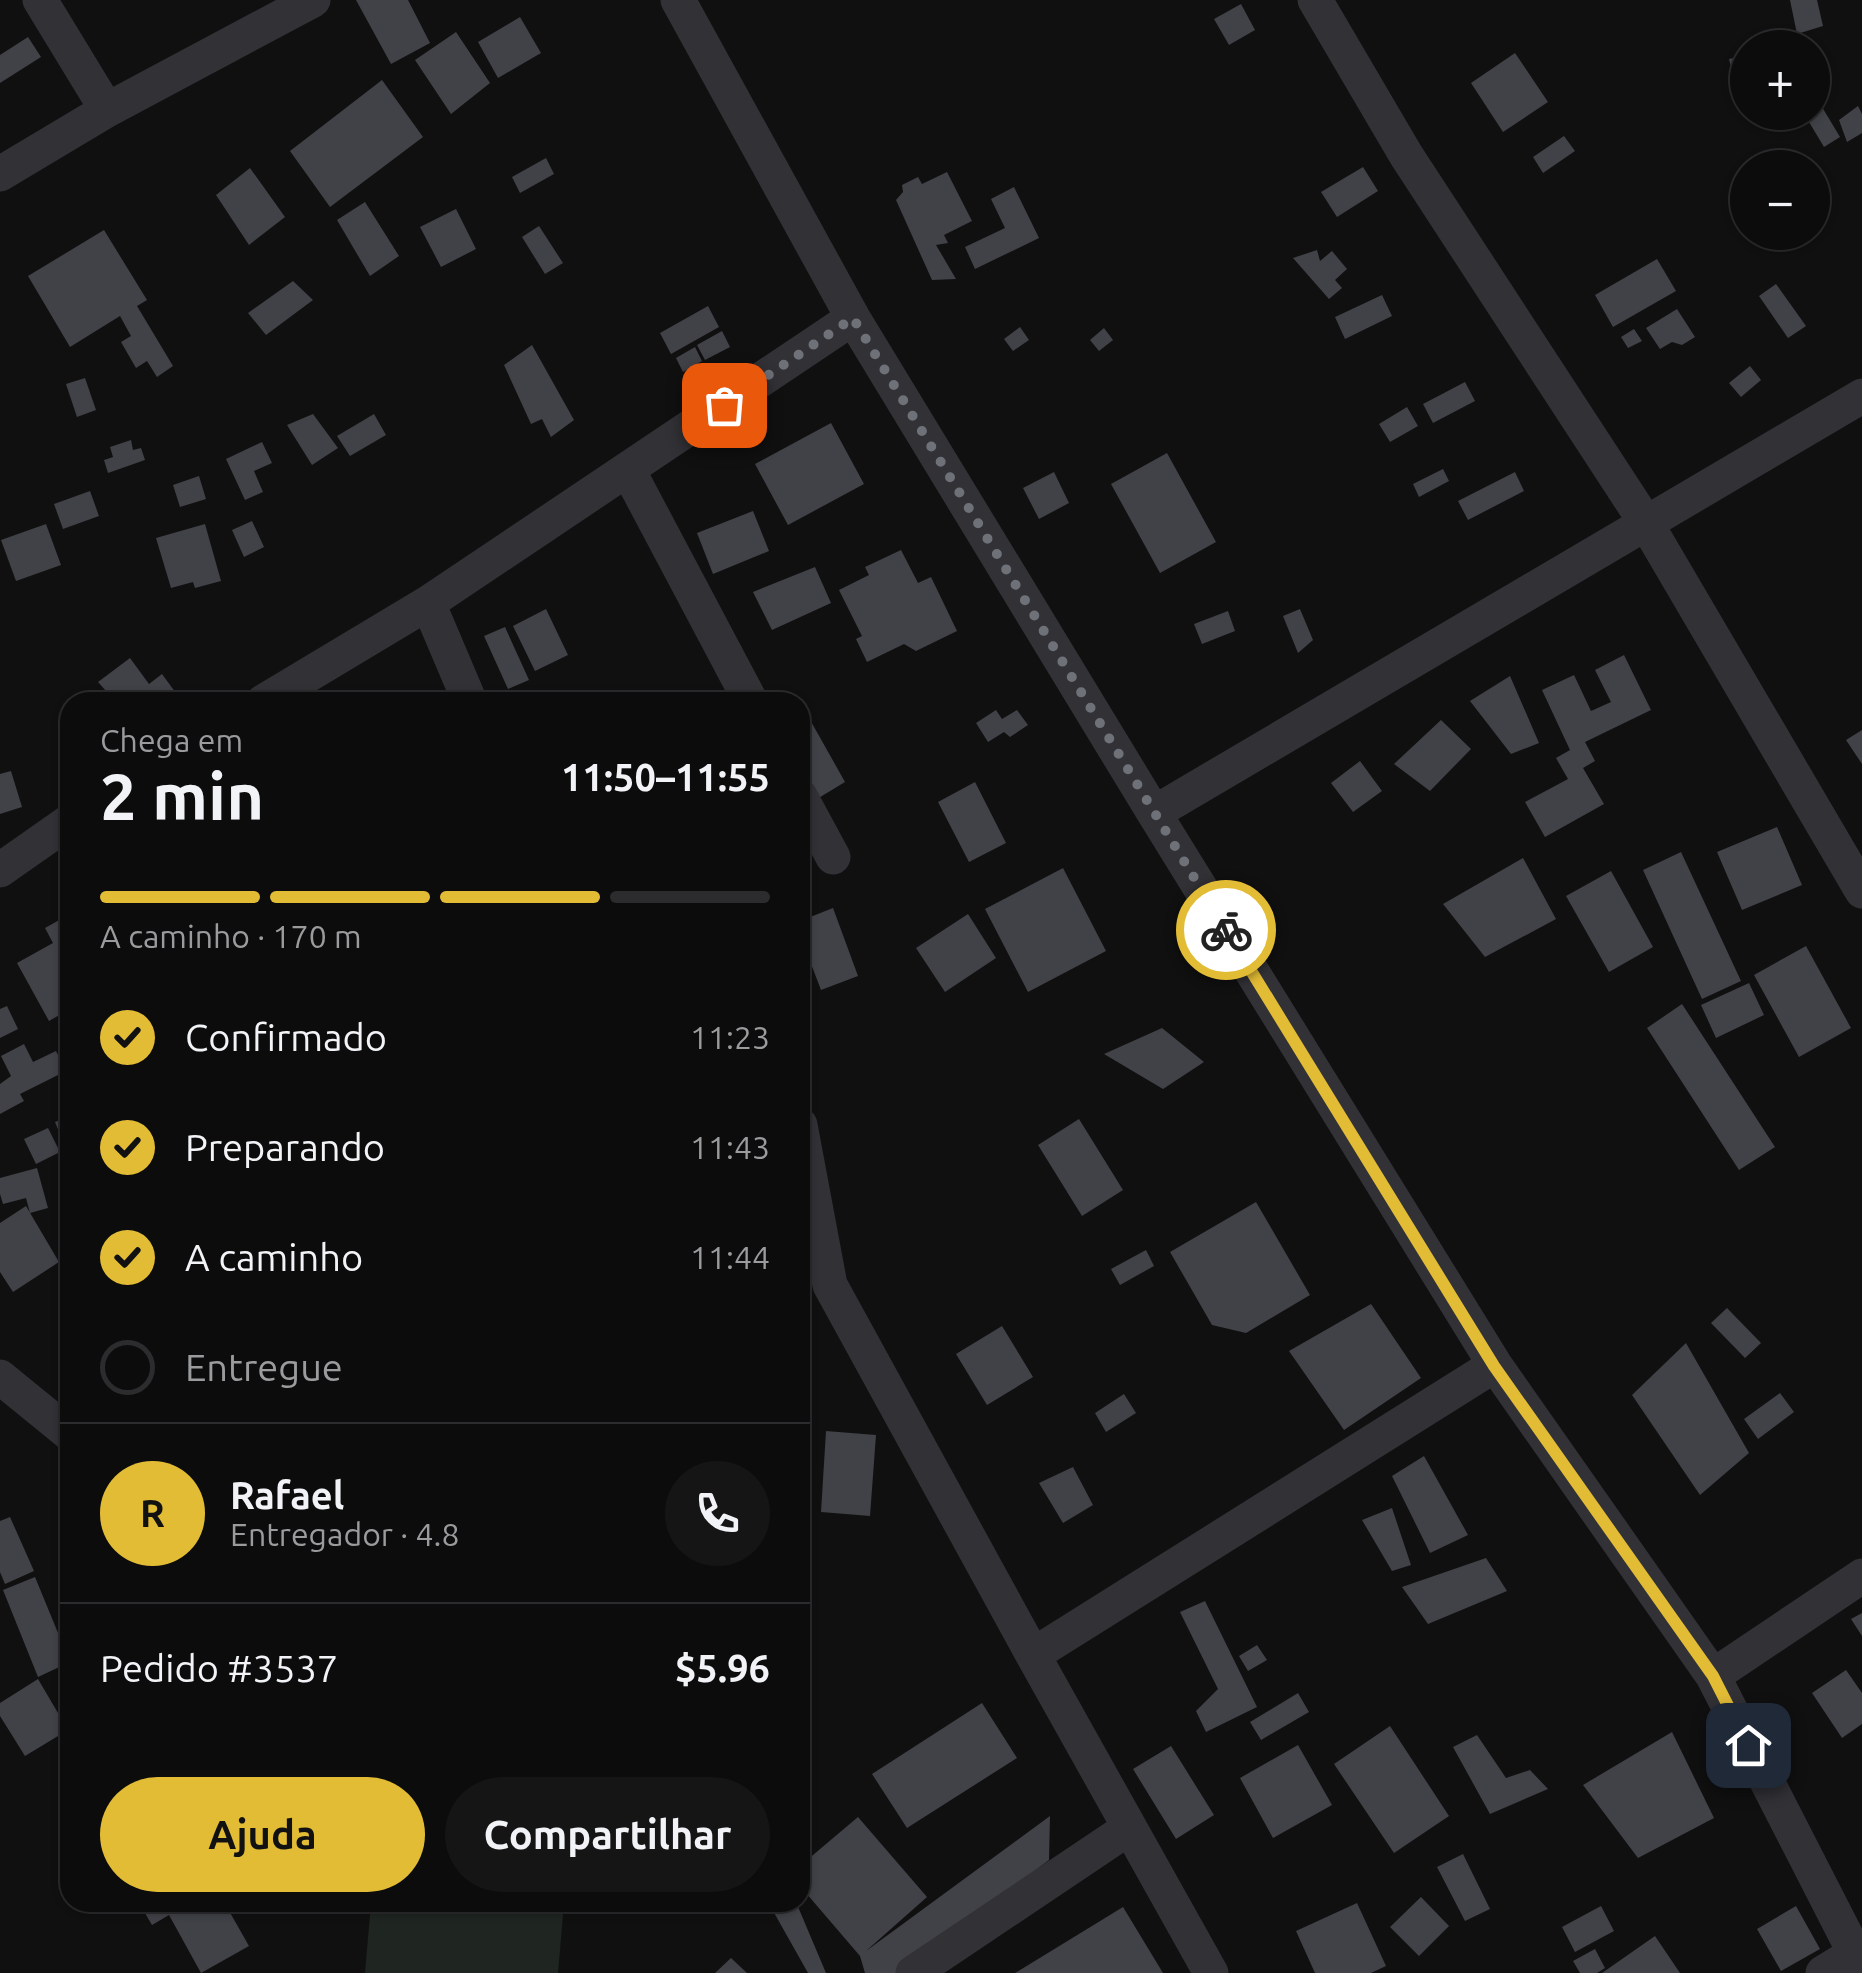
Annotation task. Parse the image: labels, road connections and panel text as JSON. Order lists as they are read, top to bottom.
{
  "page": {
    "map_buttons": ["+", "−"],
    "heading": ["2 min", "Chega em", "11:50–11:55"],
    "panel": [
      "Rafael",
      "Entregador · 4.8",
      "Pedido #3537",
      "$5.96"
    ],
    "bar": "A caminho · 170 m",
    "list": [
      ["Confirmado", "11:23"],
      ["Preparando", "11:43"],
      ["A caminho", "11:44"],
      "Entregue"
    ],
    "round": "R",
    "buttons": ["Ajuda", "Compartilhar"]
  }
}
